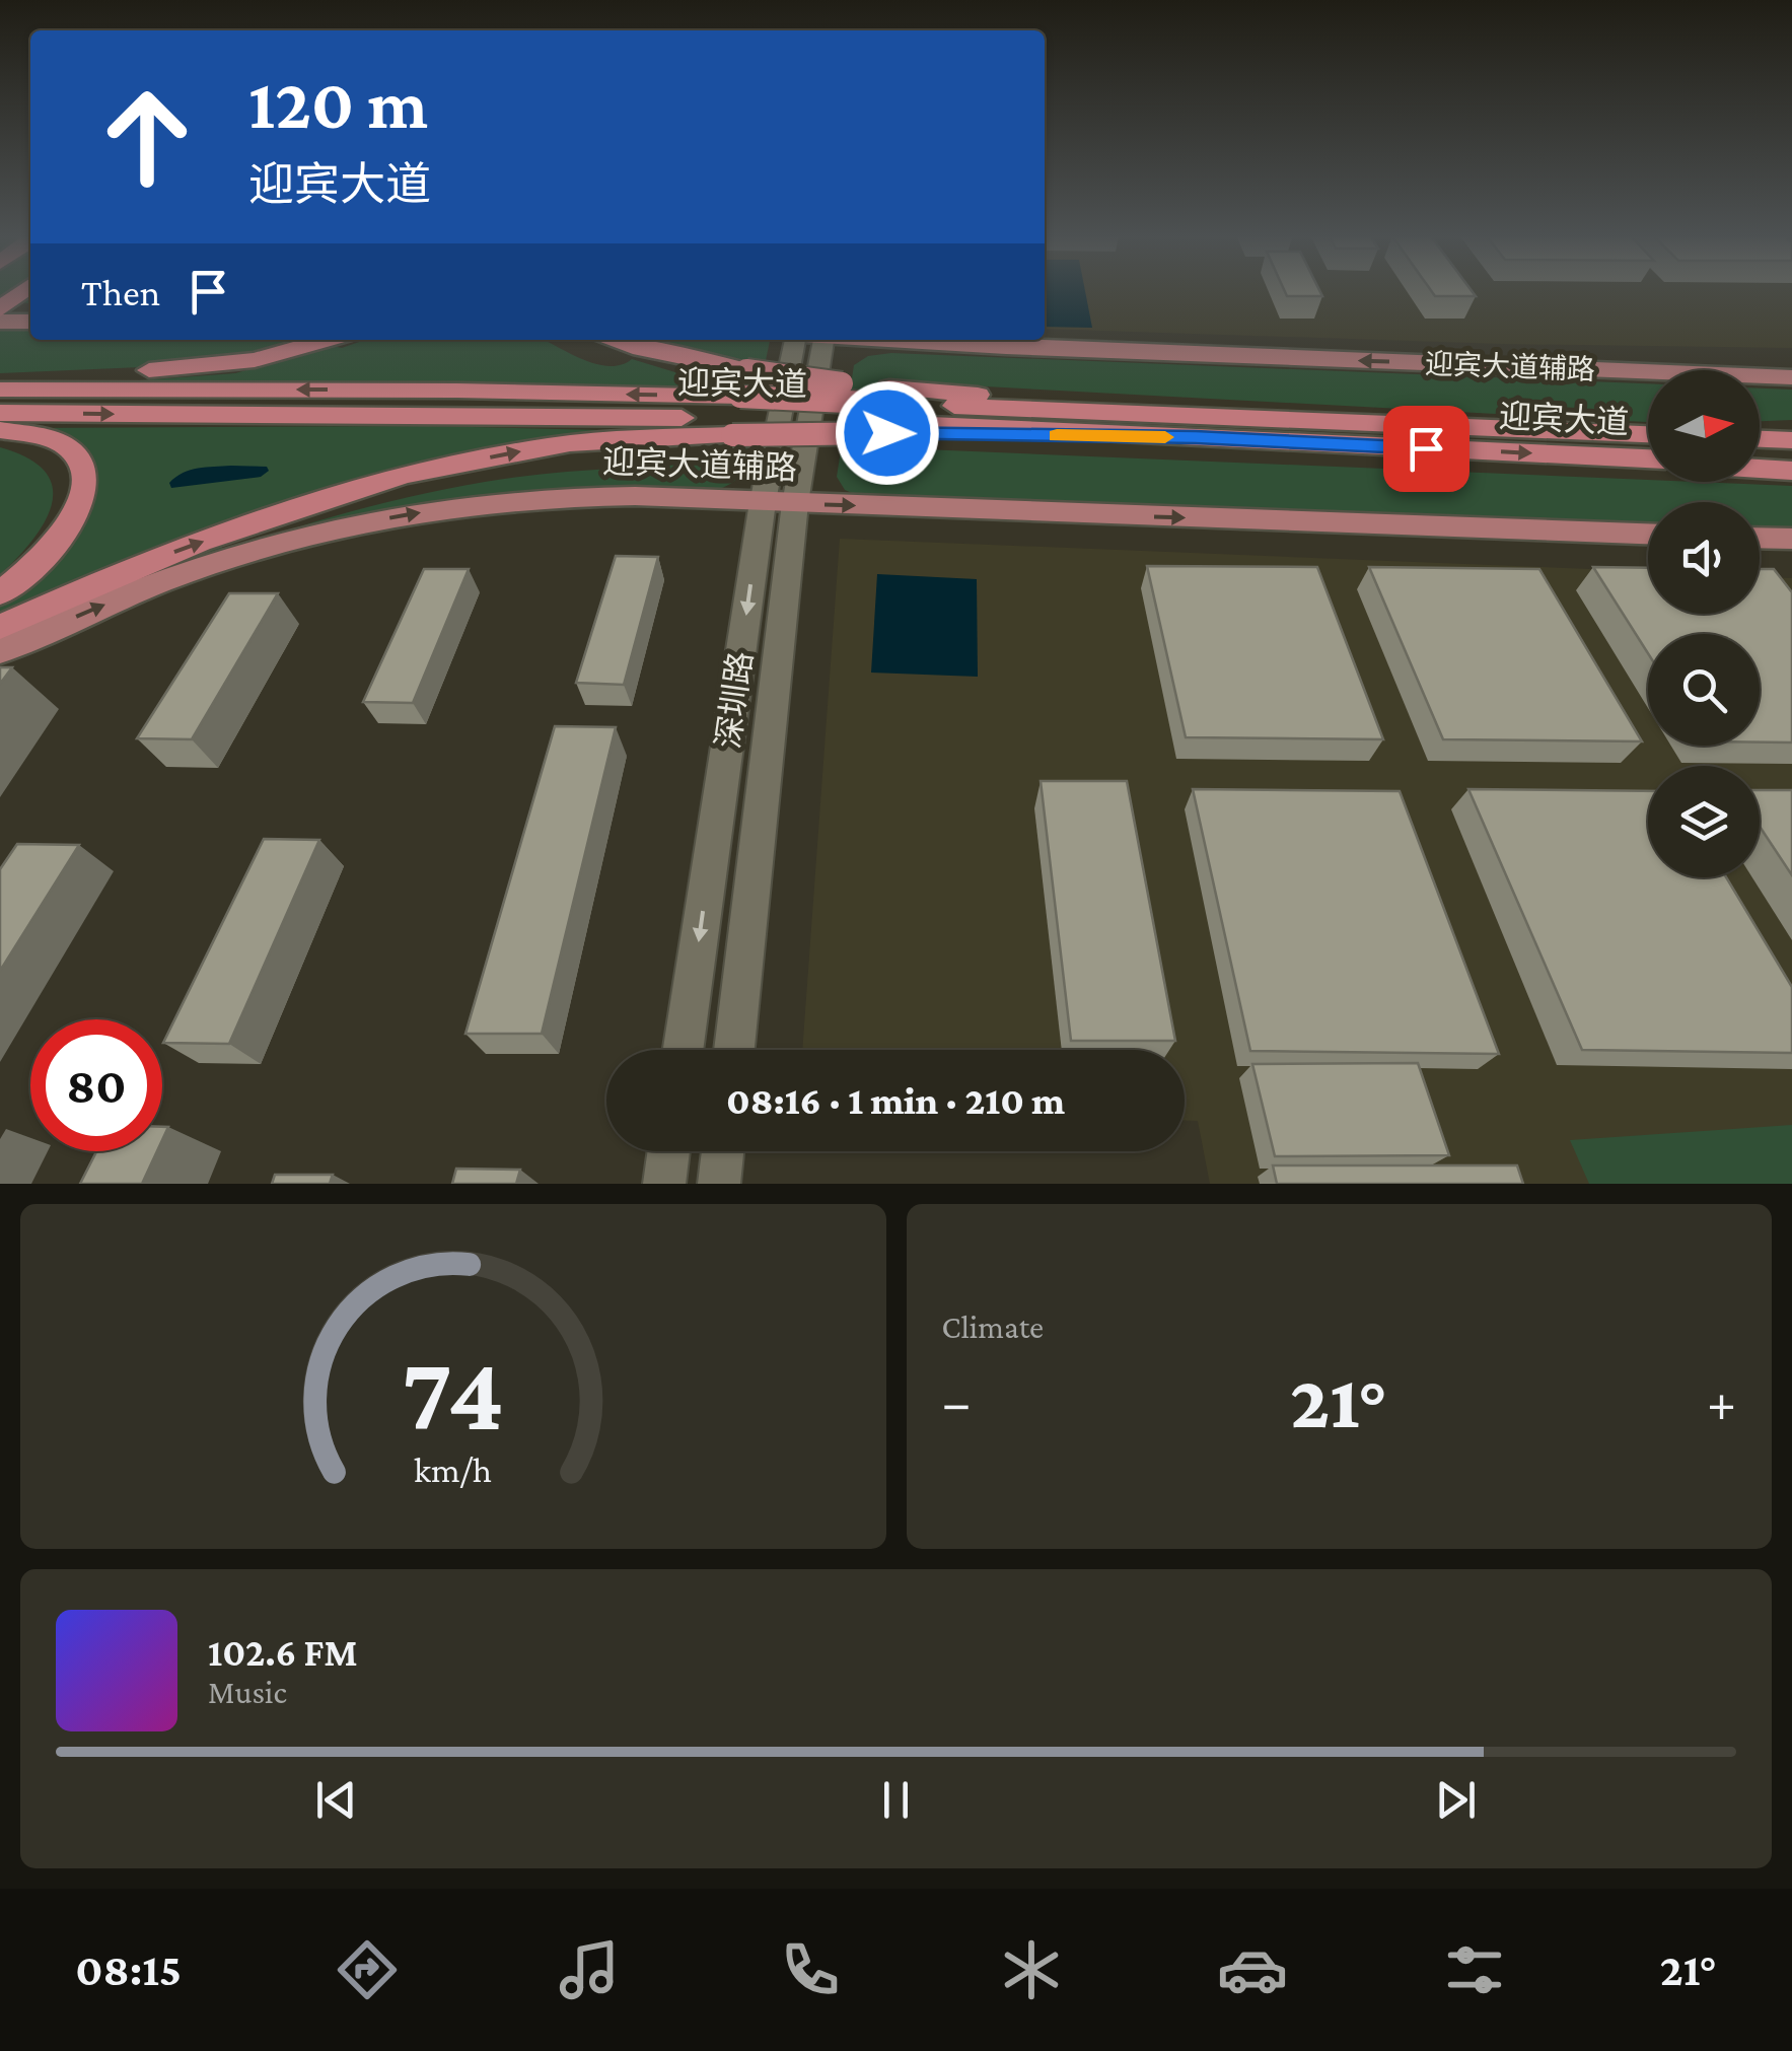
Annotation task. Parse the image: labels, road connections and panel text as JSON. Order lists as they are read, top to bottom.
{
  "streets": {
    "highway": ["迎宾大道"],
    "main road": ["迎宾大道辅路"],
    "street": ["深圳路"]
  },
  "crossings": [
    ["迎宾大道辅路", "深圳路"]
  ],
  "north": "right",
  "page": {
    "turn": ["120 m", "迎宾大道"],
    "then": "Then",
    "limit": "80",
    "trip": "08:16 · 1 min · 210 m",
    "tile": "Climate",
    "heat": ["−", "21°", "+"],
    "song": ["102.6 FM", "Music"],
    "tabs": ["08:15", "21°"],
    "gauge": ["74", "km/h"]
  }
}
